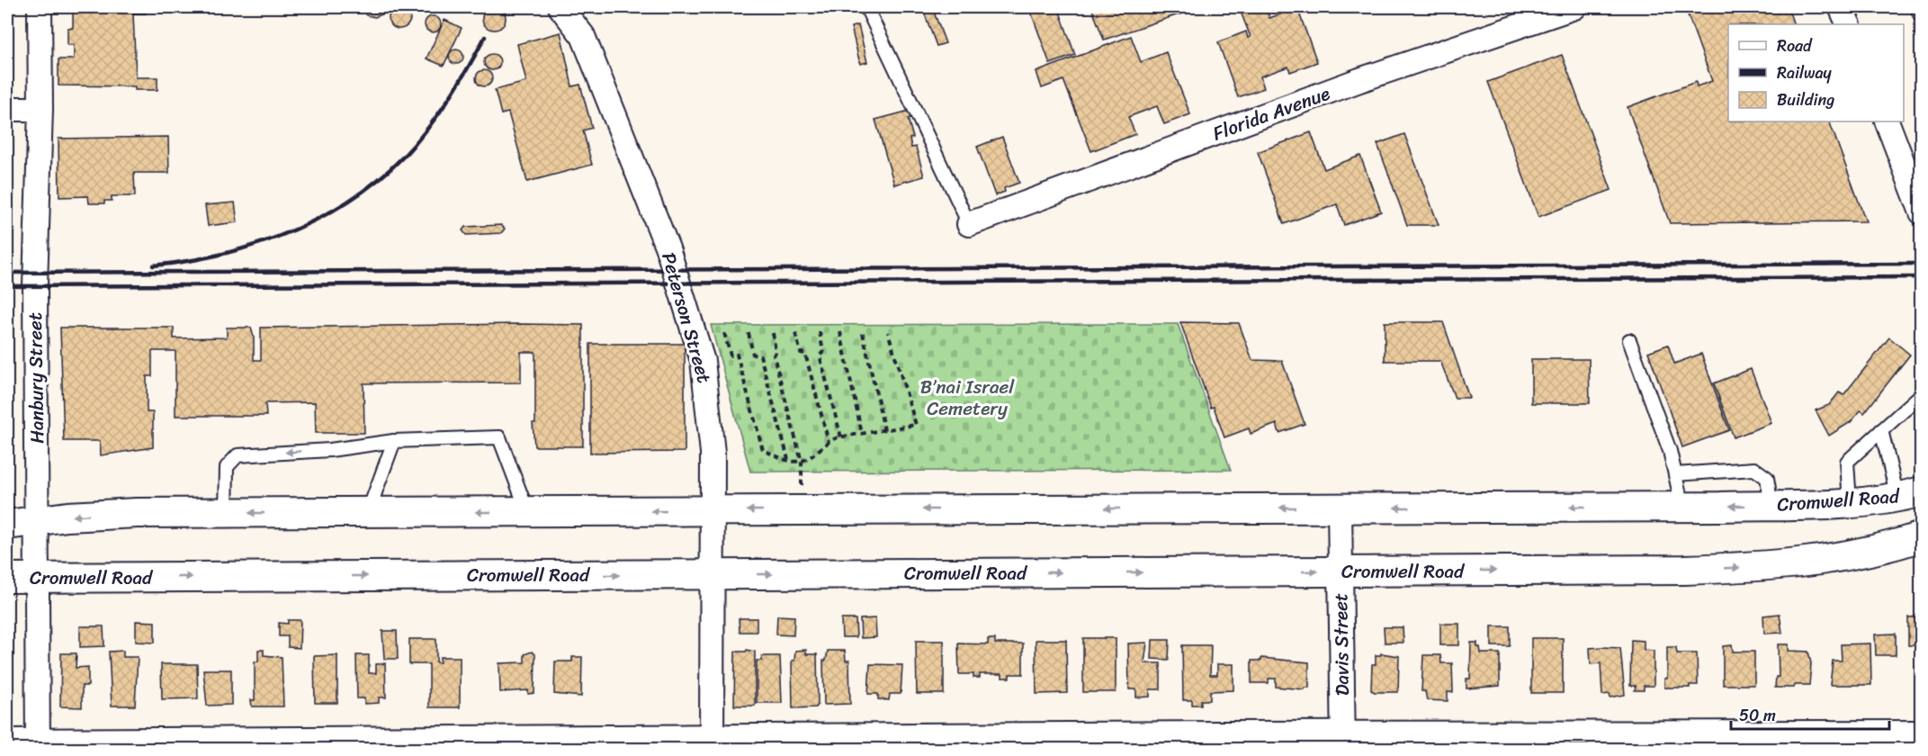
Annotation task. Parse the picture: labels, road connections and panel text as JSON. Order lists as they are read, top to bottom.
{
  "streets": {
    "street": [
      "Florida Avenue",
      "Peterson Street",
      "Hanbury Street",
      "Cromwell Road",
      "Davis Street"
    ]
  },
  "crossings": [
    ["Peterson Street", "Cromwell Road"],
    ["Hanbury Street", "Cromwell Road"],
    ["Cromwell Road", "Davis Street"]
  ],
  "parks": ["B’nai Israel Cemetery"],
  "legend": ["Road", "Railway", "Building"],
  "scale_bar": "50 m"
}
